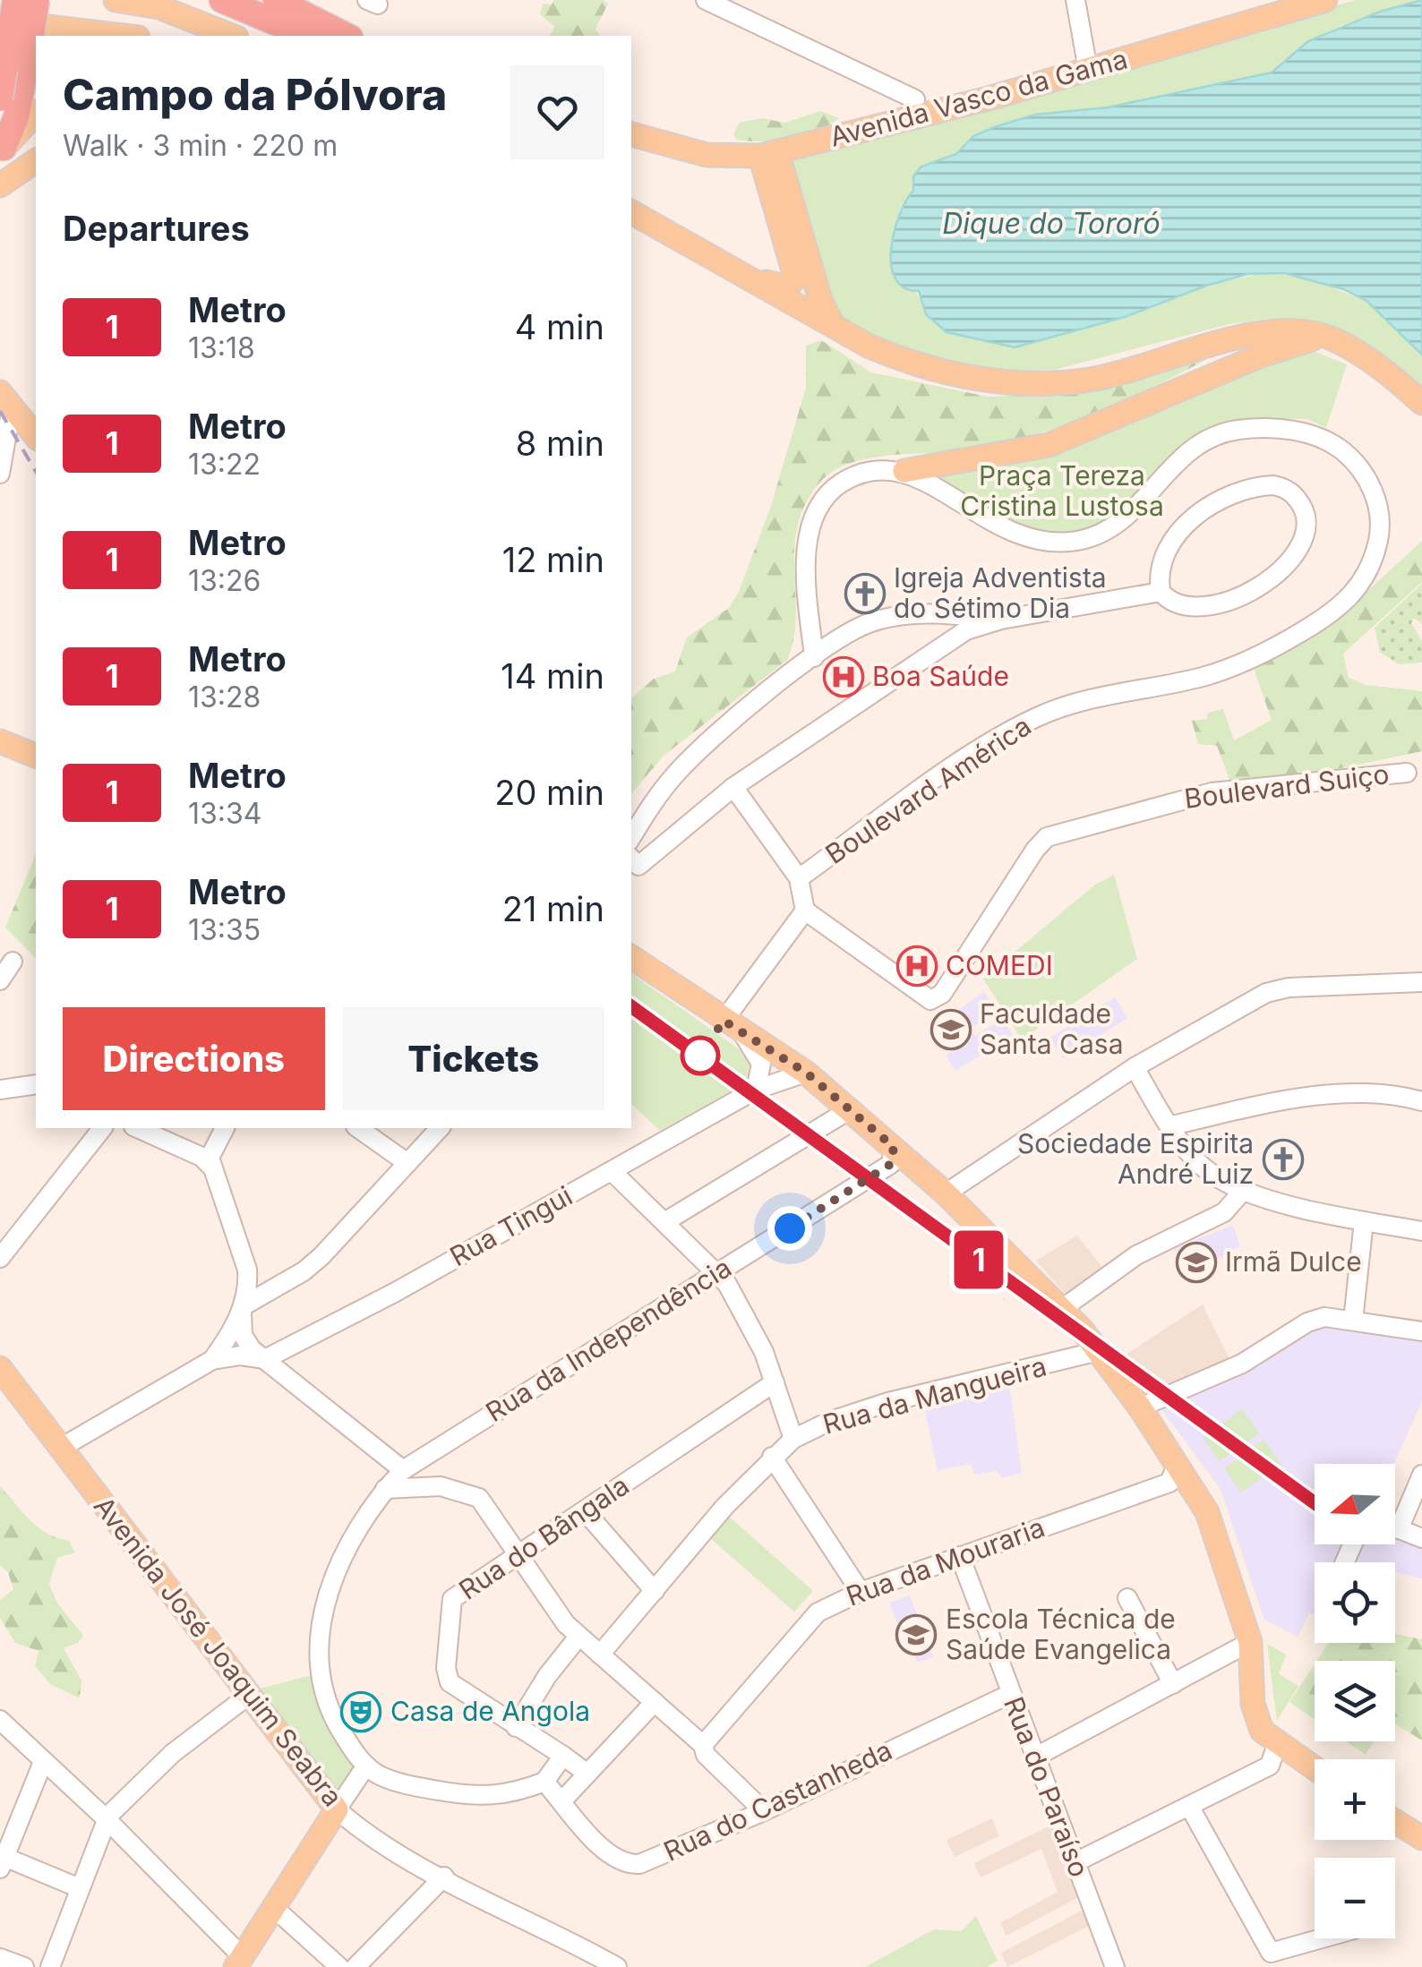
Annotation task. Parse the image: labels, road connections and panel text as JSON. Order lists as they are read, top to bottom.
{
  "streets": {
    "main road": ["Avenida Vasco da Gama", "Avenida José Joaquim Seabra"],
    "street": [
      "Boulevard Suiço",
      "Boulevard América",
      "Rua Tingui",
      "Rua da Independência",
      "Rua da Mangueira",
      "Rua do Bângala",
      "Rua da Mouraria",
      "Rua do Paraíso",
      "Rua do Castanheda"
    ]
  },
  "crossings": [
    ["Rua da Mouraria", "Rua do Paraíso"],
    ["Rua do Paraíso", "Rua do Castanheda"]
  ],
  "water": ["Dique do Tororó"],
  "parks": ["Praça Tereza Cristina Lustosa"],
  "places": {
    "church": ["Igreja Adventista do Sétimo Dia", "Sociedade Espirita André Luiz"],
    "hospital": ["Boa Saúde", "COMEDI"],
    "school or university": ["Faculdade Santa Casa", "Irmã Dulce", "Escola Técnica de Saúde Evangelica"],
    "theatre": ["Casa de Angola"]
  },
  "lines": ["metro line 1"],
  "north": "left",
  "page": {
    "on_map": "1",
    "heading": [
      ["Campo da Pólvora", "Walk · 3 min · 220 m"],
      "Departures"
    ],
    "list": [
      {
        "mark": "1",
        "name": "Metro",
        "note": "13:18",
        "value": "4 min"
      },
      {
        "mark": "1",
        "name": "Metro",
        "note": "13:22",
        "value": "8 min"
      },
      {
        "mark": "1",
        "name": "Metro",
        "note": "13:26",
        "value": "12 min"
      },
      {
        "mark": "1",
        "name": "Metro",
        "note": "13:28",
        "value": "14 min"
      },
      {
        "mark": "1",
        "name": "Metro",
        "note": "13:34",
        "value": "20 min"
      },
      {
        "mark": "1",
        "name": "Metro",
        "note": "13:35",
        "value": "21 min"
      }
    ],
    "buttons": ["Directions", "Tickets"],
    "map_buttons": ["+", "−"]
  }
}
